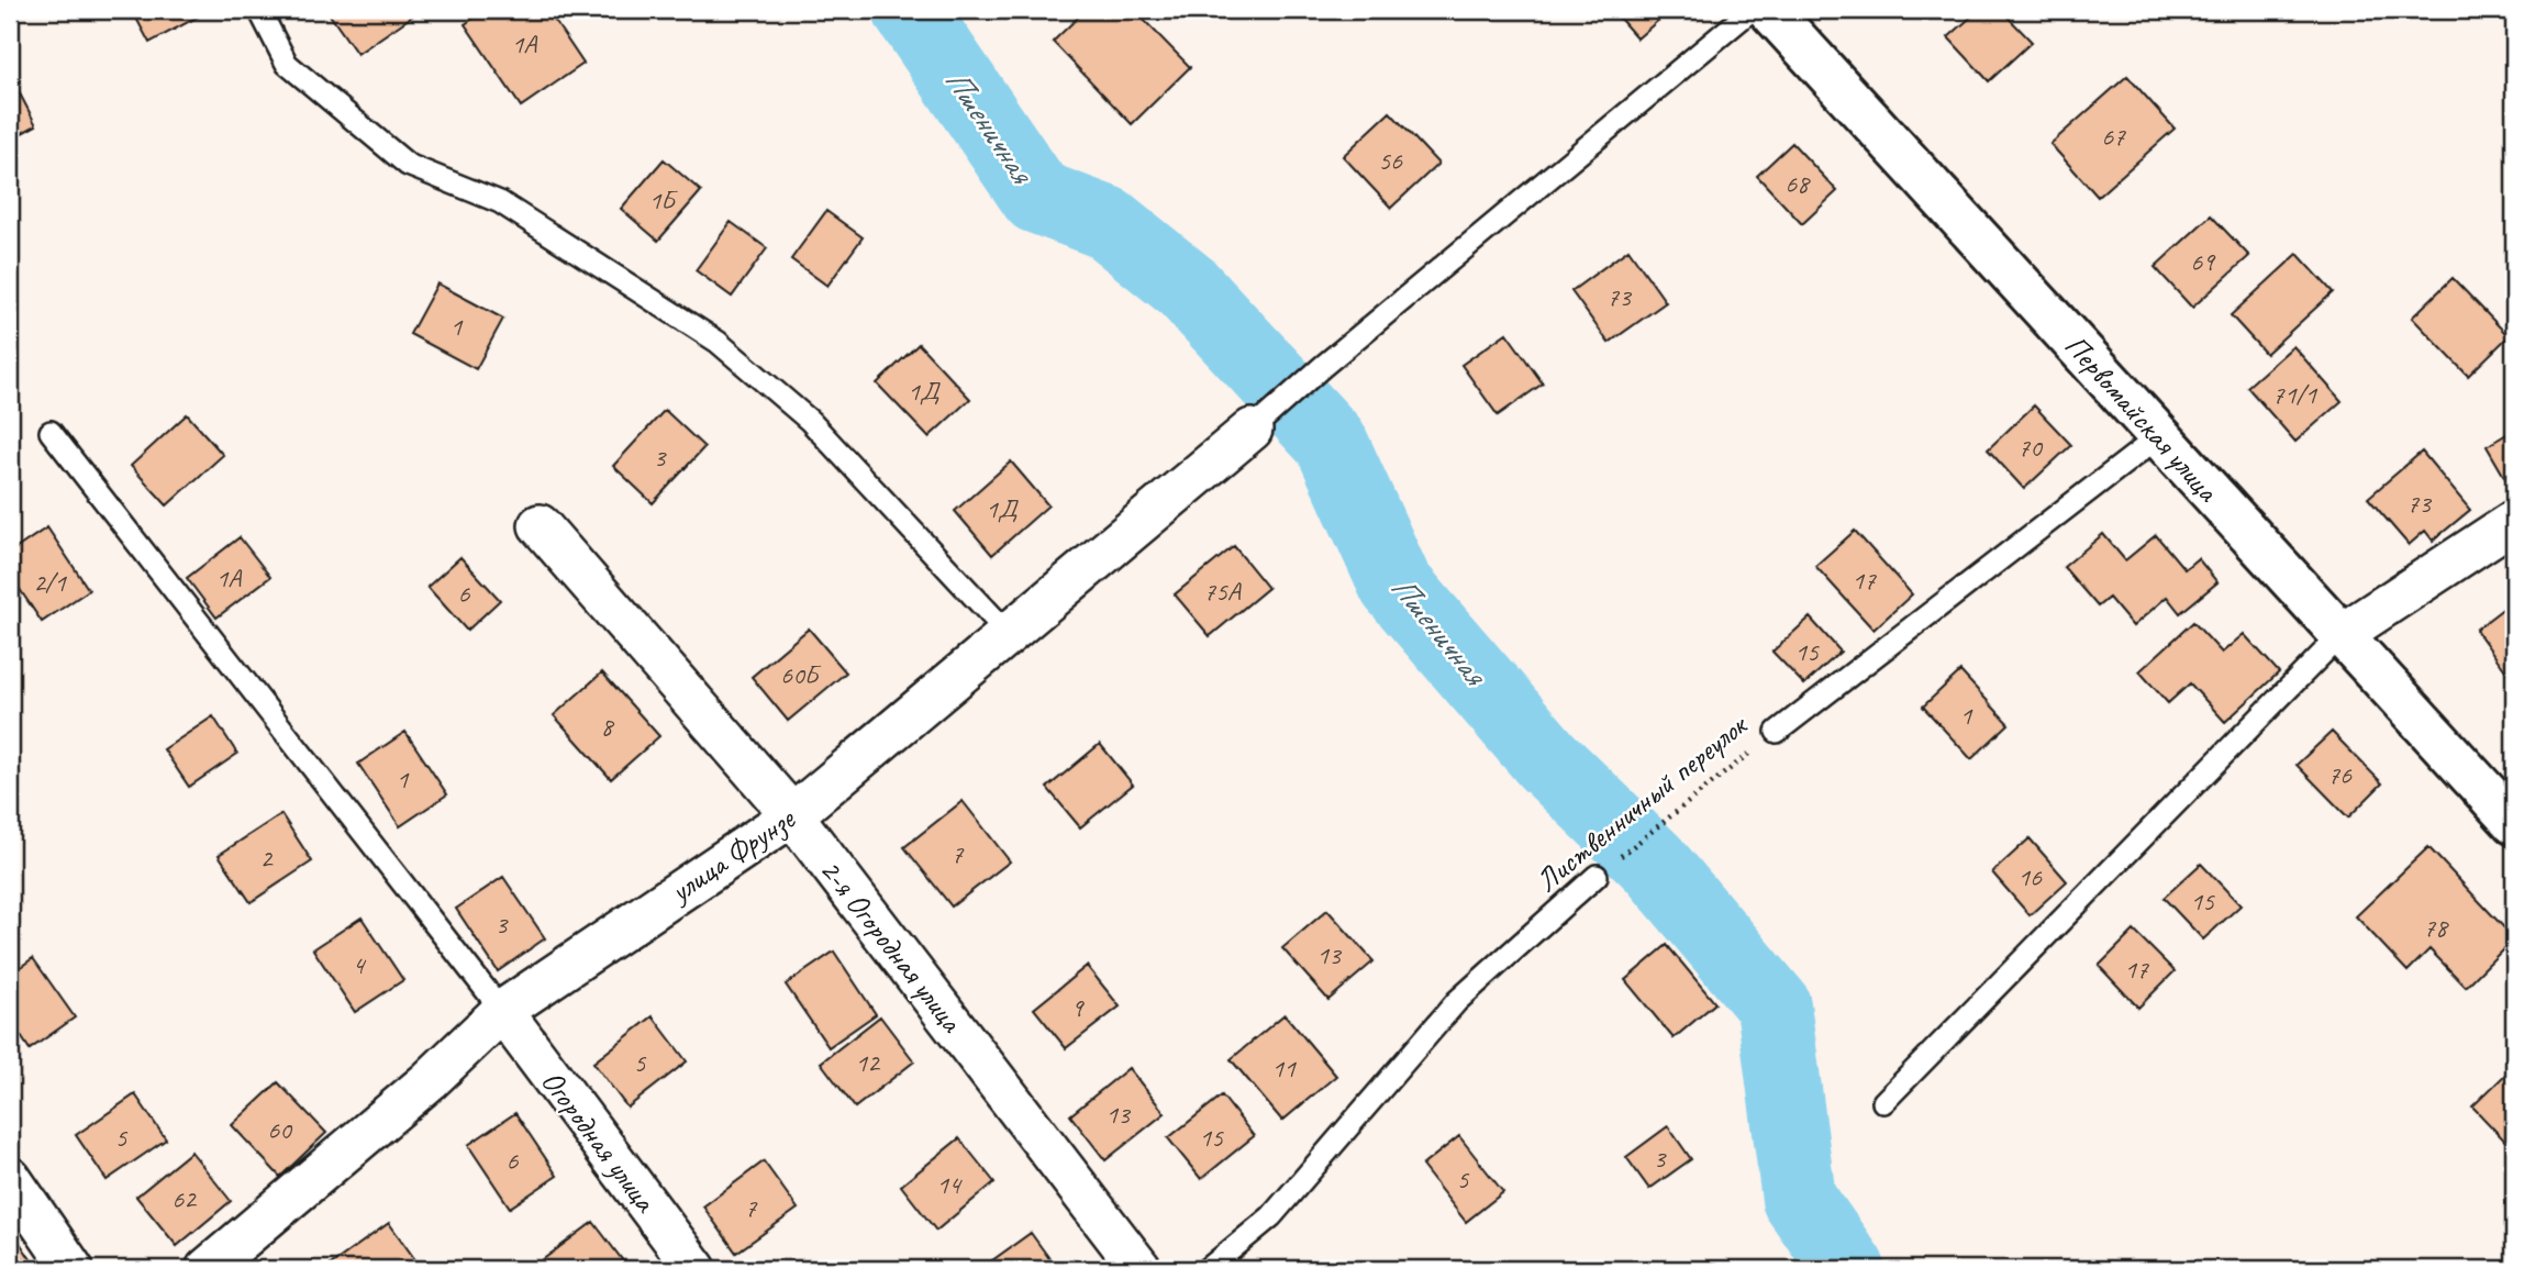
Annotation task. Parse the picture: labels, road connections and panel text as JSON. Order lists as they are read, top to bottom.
{
  "streets": {
    "street": [
      "Первомайская улица",
      "улица Фрунзе",
      "2-я Огородная улица",
      "Огородная улица"
    ],
    "lane": ["Лиственничный переулок"]
  },
  "crossings": [
    ["Первомайская улица", "Лиственничный переулок"],
    ["улица Фрунзе", "2-я Огородная улица"],
    ["улица Фрунзе", "Огородная улица"]
  ],
  "water": ["Пшеничная"],
  "house_numbers": [
    "1А",
    "67",
    "56",
    "68",
    "1Б",
    "69",
    "73",
    "1",
    "1Д",
    "71/1",
    "70",
    "3",
    "73",
    "1Д",
    "1А",
    "17",
    "2/1",
    "75А",
    "6",
    "15",
    "60Б",
    "1",
    "8",
    "76",
    "1",
    "7",
    "2",
    "16",
    "15",
    "3",
    "78",
    "13",
    "4",
    "17",
    "9",
    "5",
    "12",
    "11",
    "13",
    "60",
    "5",
    "15",
    "3",
    "6",
    "5",
    "14",
    "62",
    "7"
  ]
}
